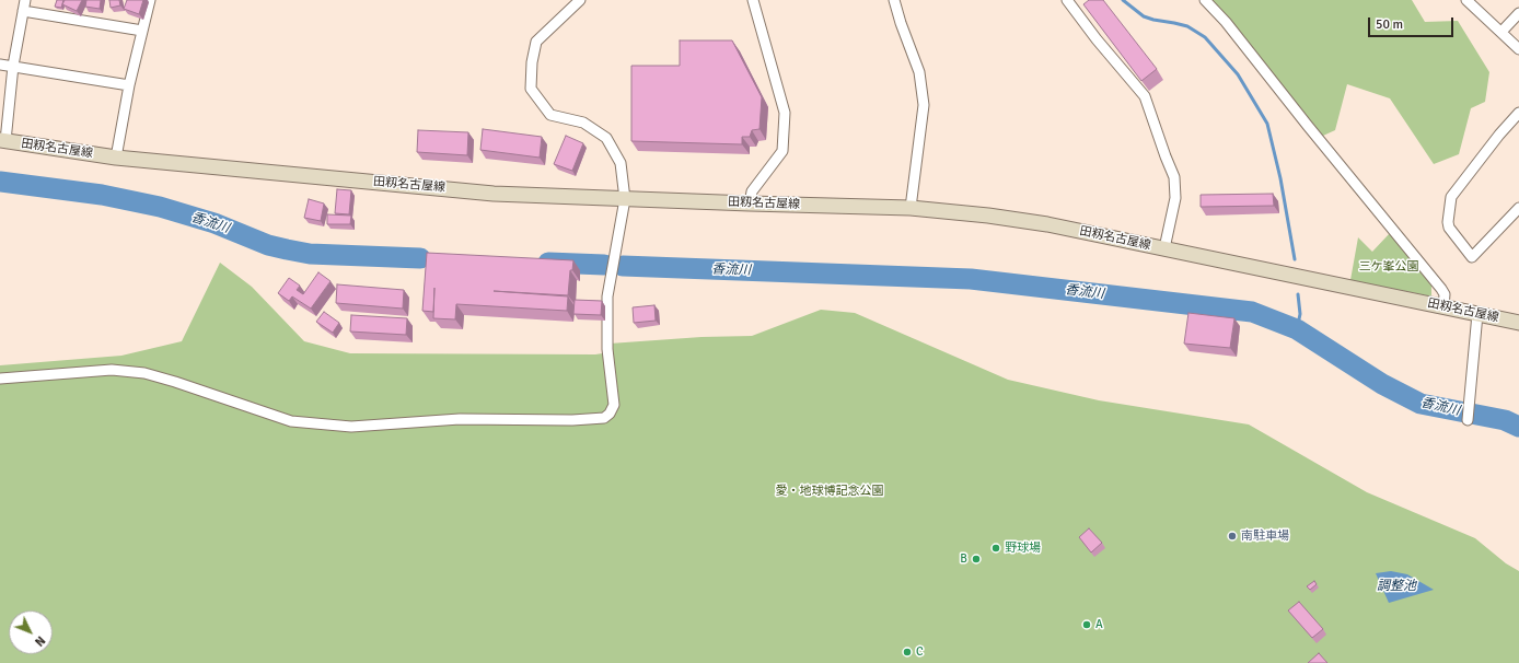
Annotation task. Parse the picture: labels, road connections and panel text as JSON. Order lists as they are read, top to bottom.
{
  "streets": {
    "main road": ["田籾名古屋線"]
  },
  "water": ["香流川", "調整池"],
  "parks": ["三ケ峯公園", "愛・地球博記念公園"],
  "places": [
    "南駐車場",
    "野球場",
    "B",
    "A",
    "C"
  ],
  "scale_bar": "50 m",
  "north": "bottom right"
}
